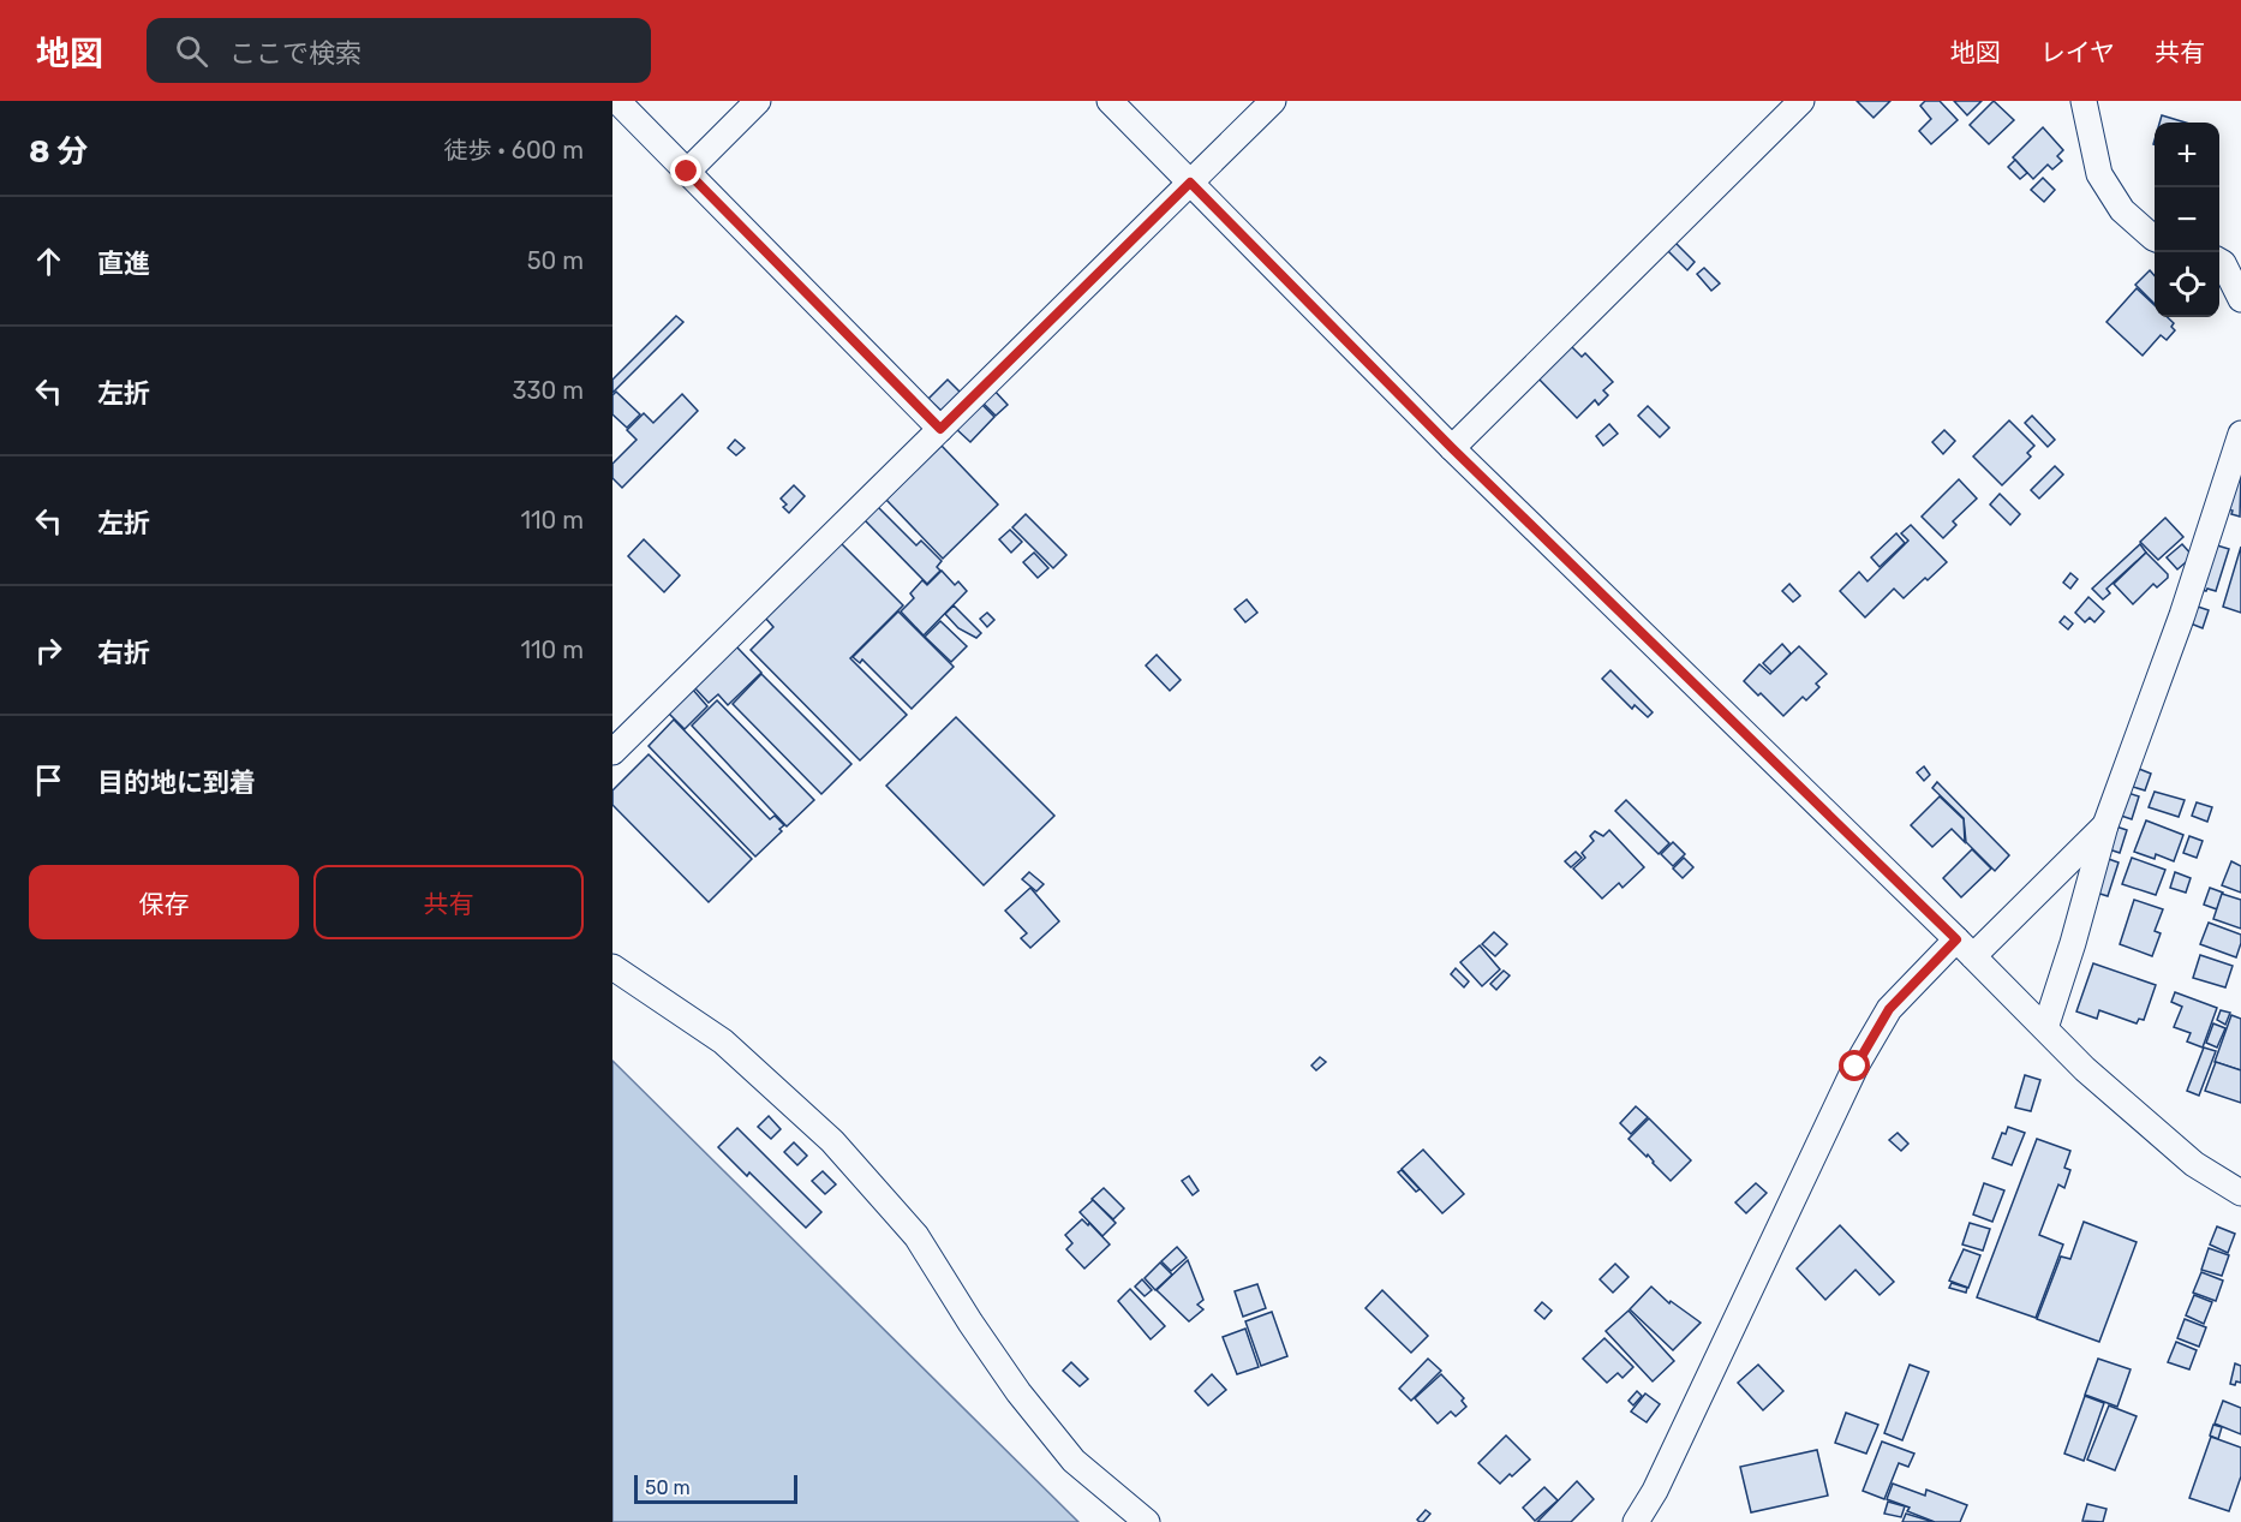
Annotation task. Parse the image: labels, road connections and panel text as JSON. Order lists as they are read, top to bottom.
{
  "scale_bar": "50 m",
  "page": {
    "header": "地図",
    "search": "ここで検索",
    "nav": ["地図", "レイヤ", "共有"],
    "heading": ["8 分", "徒歩 · 600 m"],
    "map_buttons": ["+", "−"],
    "list": [
      ["直進", "50 m"],
      ["左折", "330 m"],
      ["左折", "110 m"],
      ["右折", "110 m"],
      "目的地に到着"
    ],
    "buttons": ["保存", "共有"],
    "scale": "50 m"
  }
}
